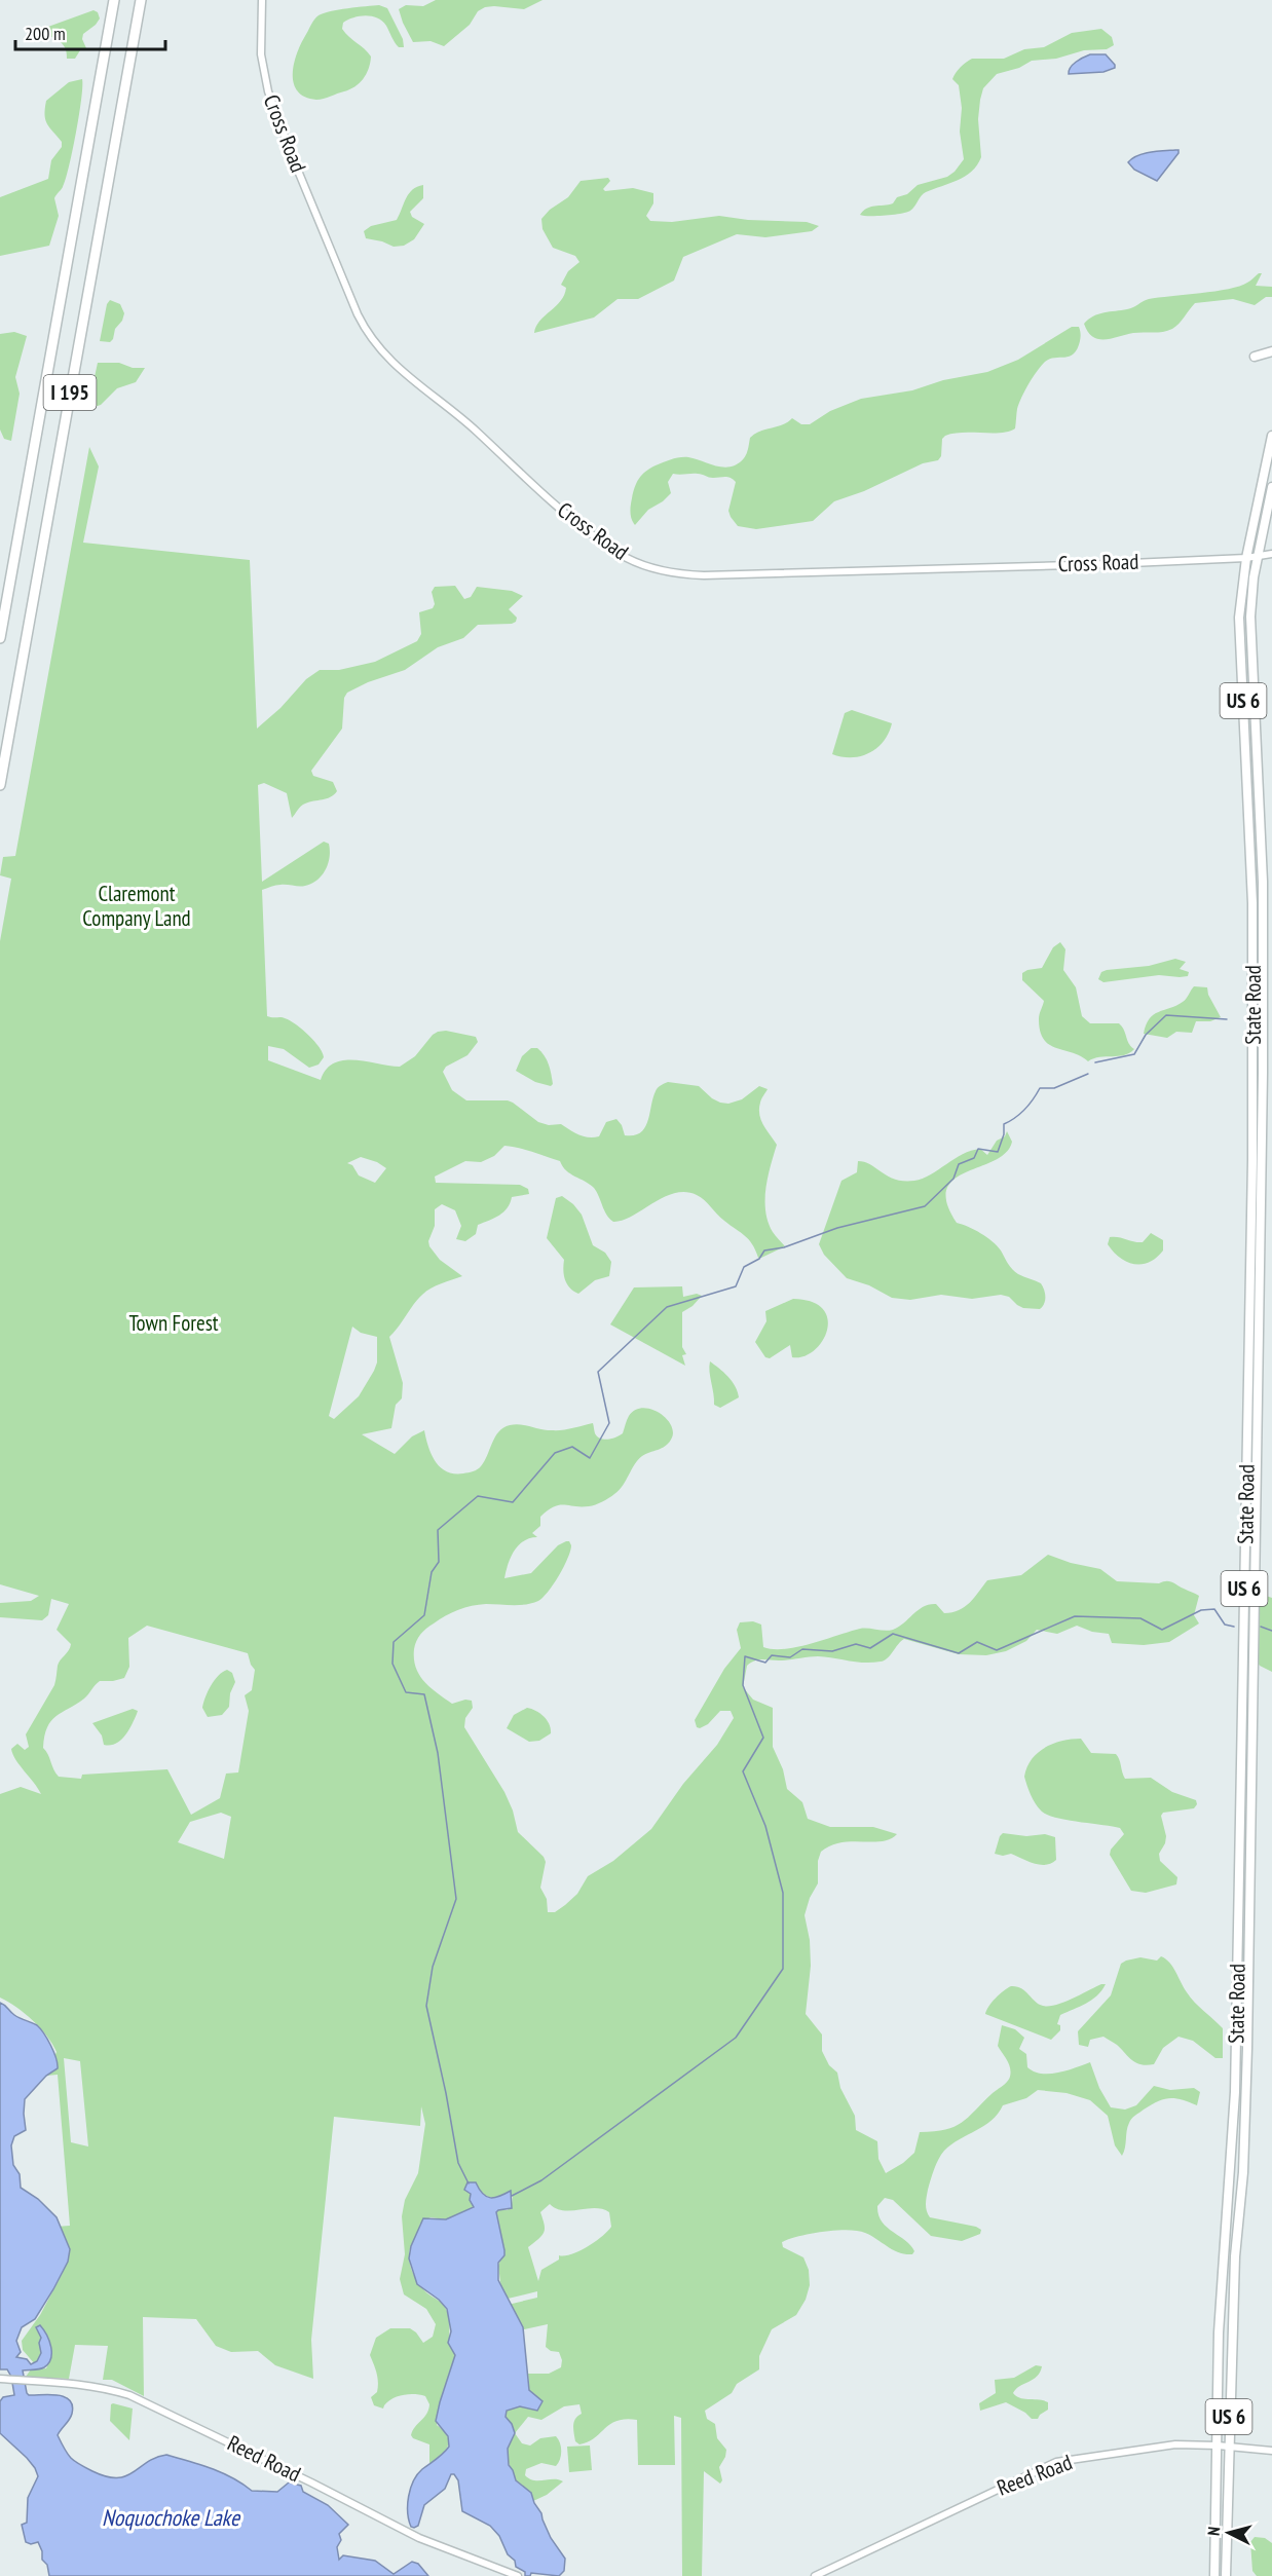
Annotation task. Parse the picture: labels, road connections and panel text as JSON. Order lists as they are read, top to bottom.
{
  "streets": {
    "highway": ["I 195"],
    "main road": ["US 6", "State Road"],
    "street": ["Cross Road", "Reed Road"]
  },
  "crossings": [
    ["Cross Road", "State Road"],
    ["State Road", "Reed Road"]
  ],
  "water": ["Noquochoke Lake"],
  "parks": ["Claremont Company Land", "Town Forest"],
  "scale_bar": "200 m",
  "north": "left"
}
